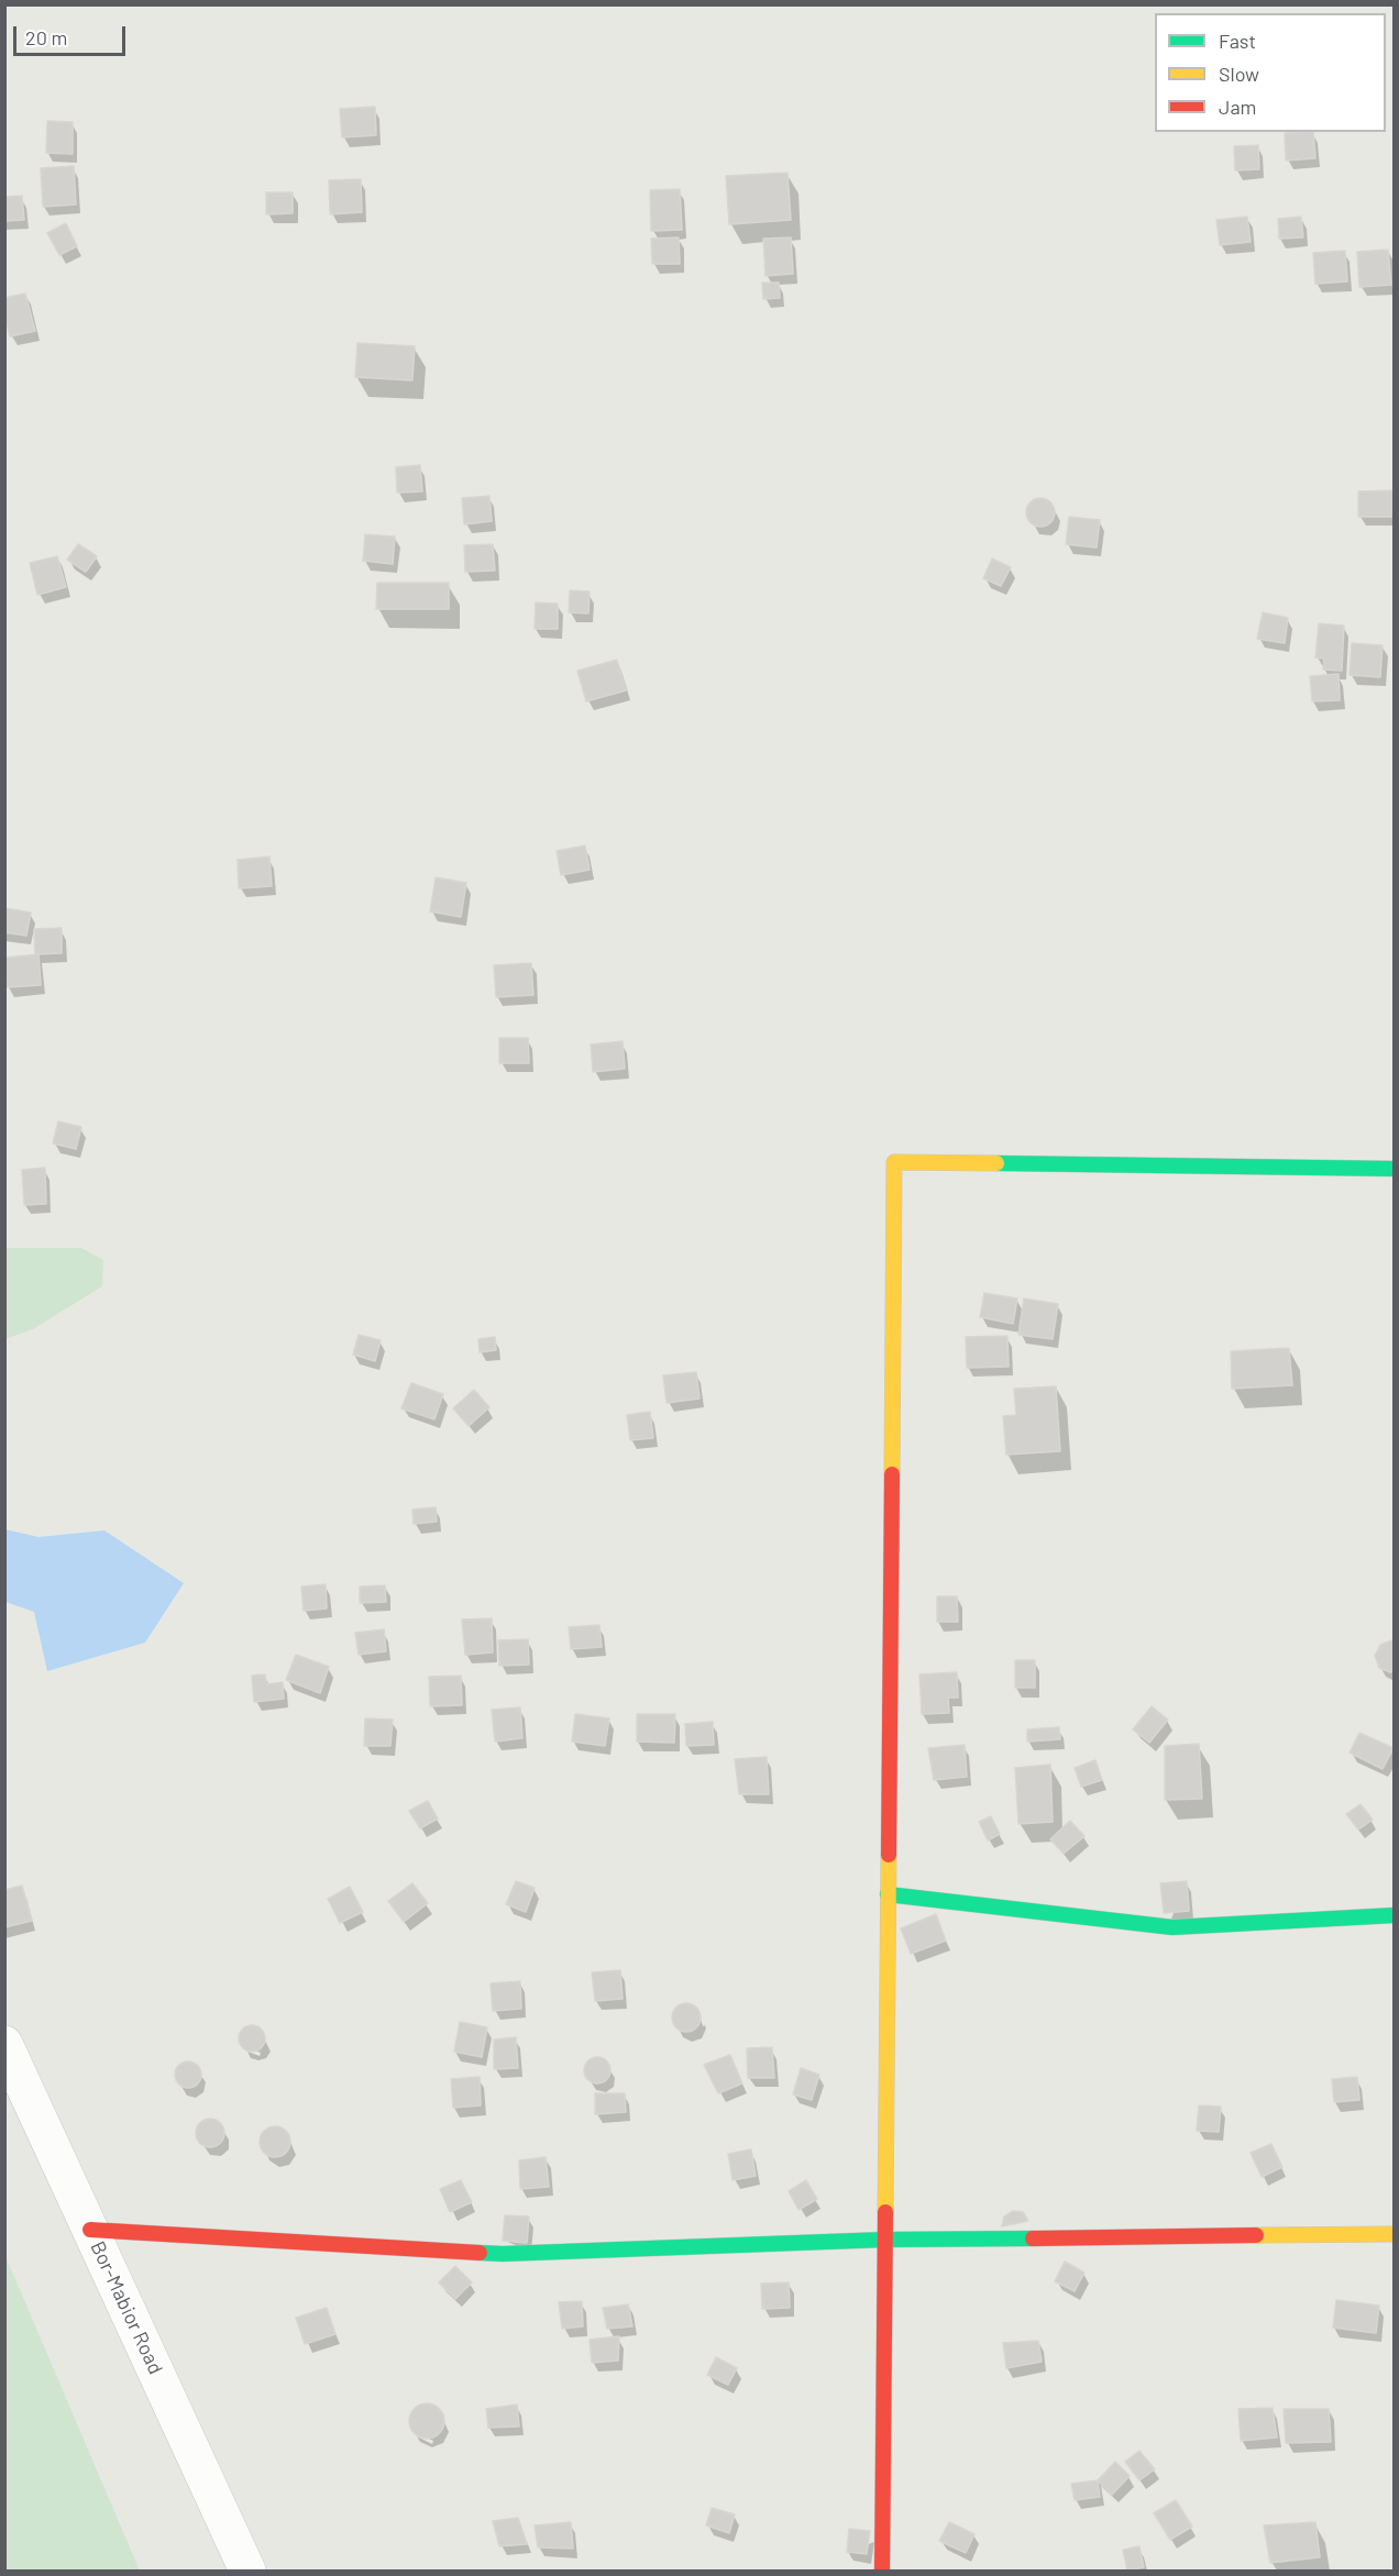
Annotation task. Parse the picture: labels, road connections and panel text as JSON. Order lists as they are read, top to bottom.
{
  "streets": {
    "street": ["Bor-Mabior Road"]
  },
  "legend": ["Fast", "Slow", "Jam"],
  "scale_bar": "20 m"
}
